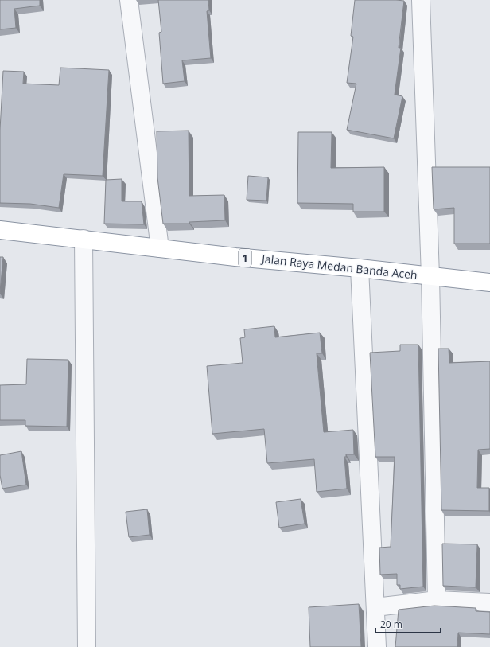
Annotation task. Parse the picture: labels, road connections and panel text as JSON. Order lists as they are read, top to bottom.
{
  "streets": {
    "highway": ["1", "Jalan Raya Medan Banda Aceh"]
  },
  "scale_bar": "20 m"
}
